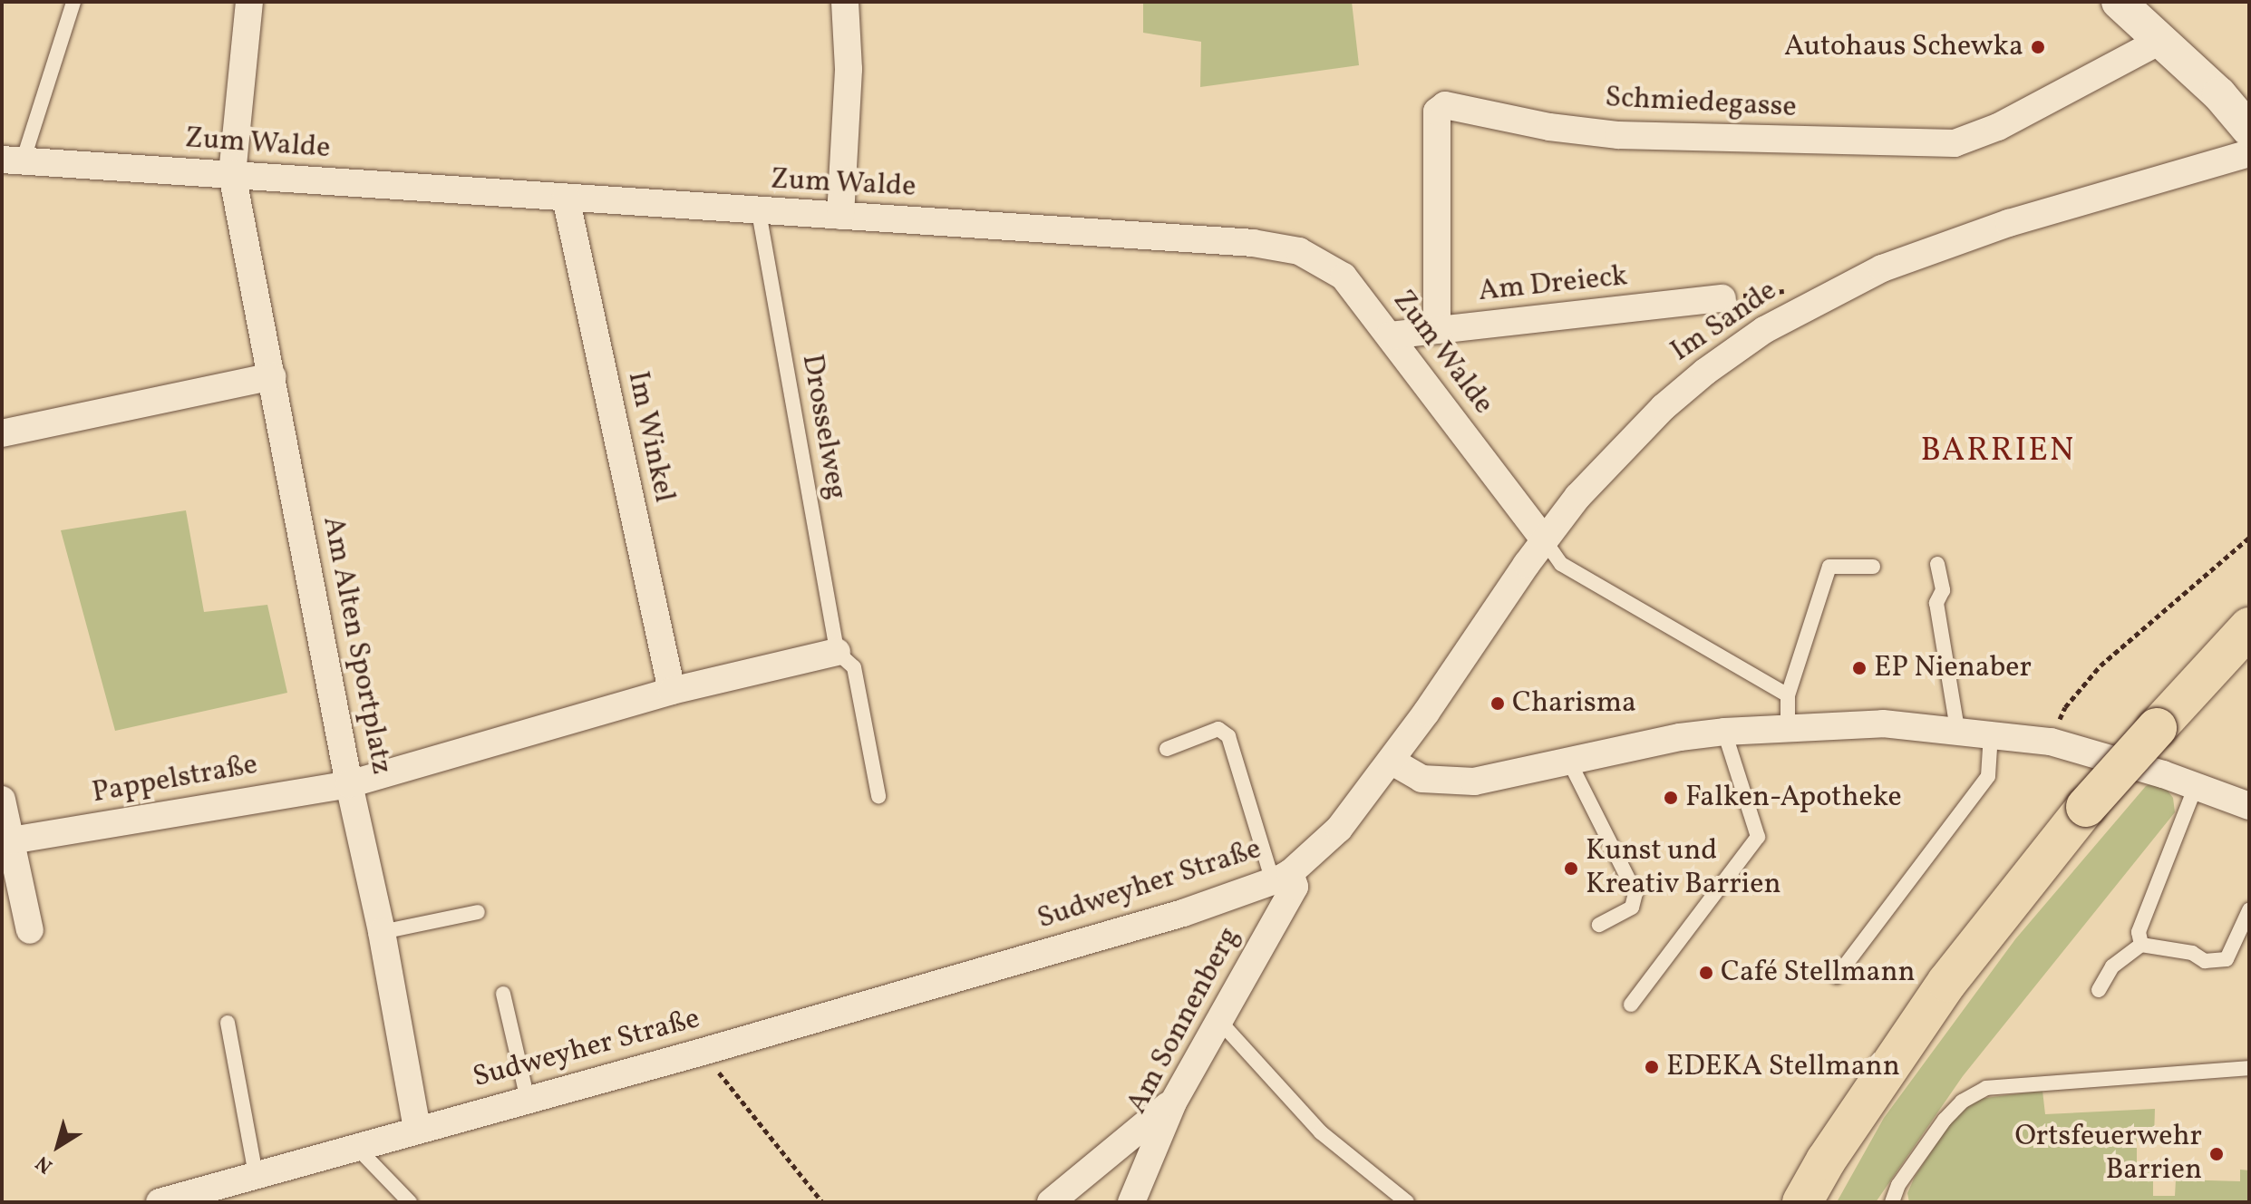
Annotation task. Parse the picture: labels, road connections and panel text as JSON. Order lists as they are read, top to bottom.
{
  "streets": {
    "street": [
      "Schmiedegasse",
      "Zum Walde",
      "Am Dreieck",
      "Im Sande",
      "Im Winkel",
      "Am Alten Sportplatz",
      "Pappelstraße",
      "Sudweyher Straße",
      "Am Sonnenberg"
    ],
    "lane": ["Drosselweg"]
  },
  "crossings": [
    ["Schmiedegasse", "Am Dreieck"],
    ["Zum Walde", "Am Dreieck"],
    ["Zum Walde", "Im Sande"],
    ["Zum Walde", "Drosselweg"],
    ["Zum Walde", "Im Winkel"],
    ["Zum Walde", "Am Alten Sportplatz"],
    ["Im Sande", "Sudweyher Straße"],
    ["Am Alten Sportplatz", "Pappelstraße"],
    ["Am Alten Sportplatz", "Sudweyher Straße"],
    ["Sudweyher Straße", "Am Sonnenberg"]
  ],
  "districts": ["BARRIEN"],
  "places": [
    "Autohaus Schewka",
    "EP Nienaber",
    "Charisma",
    "Falken-Apotheke",
    "Kunst und Kreativ Barrien",
    "Café Stellmann",
    "EDEKA Stellmann",
    "Ortsfeuerwehr Barrien"
  ],
  "north": "bottom left"
}
